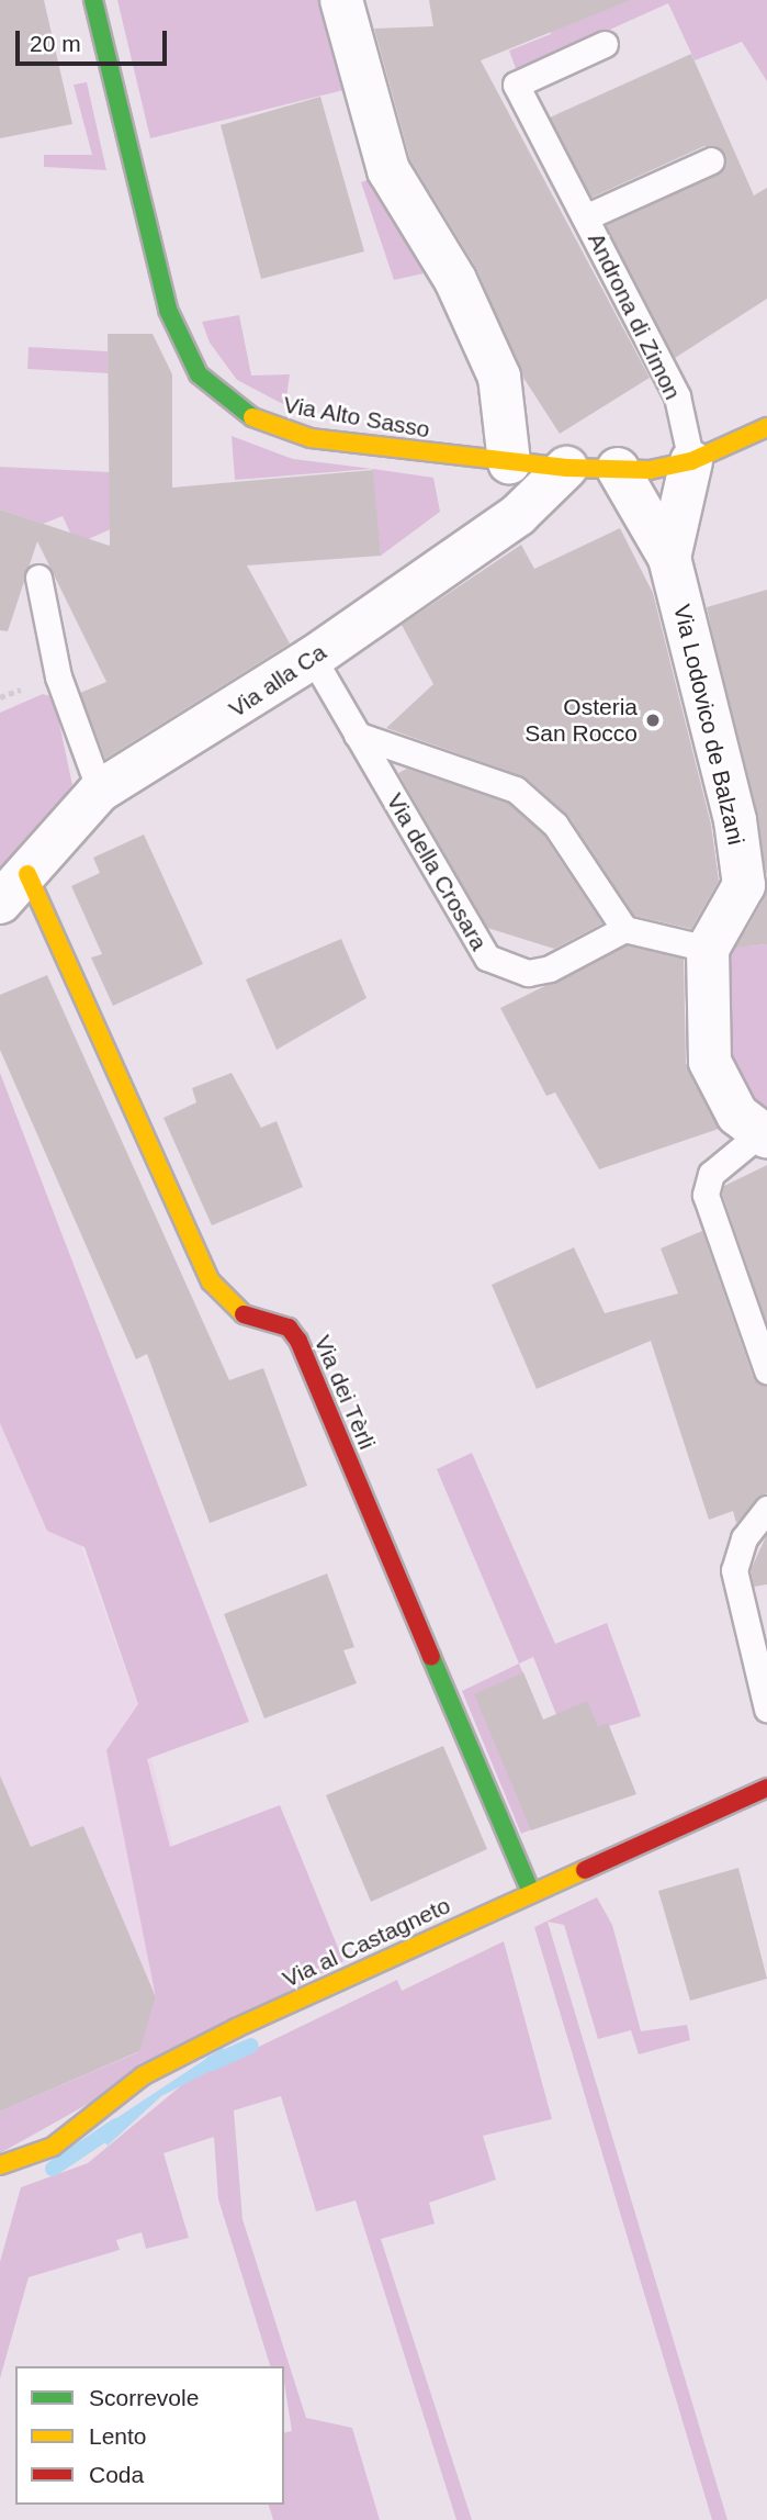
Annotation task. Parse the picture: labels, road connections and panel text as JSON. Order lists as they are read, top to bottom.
{
  "streets": {
    "street": [
      "Via Alto Sasso",
      "Via alla Ca",
      "Via Lodovico de Balzani",
      "Via dei Tèrli",
      "Via al Castagneto"
    ],
    "lane": ["Androna di Zimon", "Via della Crosara"]
  },
  "crossings": [
    ["Androna di Zimon", "Via Alto Sasso"],
    ["Androna di Zimon", "Via Lodovico de Balzani"],
    ["Via Alto Sasso", "Via alla Ca"],
    ["Via Alto Sasso", "Via Lodovico de Balzani"],
    ["Via alla Ca", "Via della Crosara"],
    ["Via alla Ca", "Via dei Tèrli"],
    ["Via dei Tèrli", "Via al Castagneto"]
  ],
  "places": ["Osteria San Rocco"],
  "legend": ["Scorrevole", "Lento", "Coda"],
  "scale_bar": "20 m"
}
